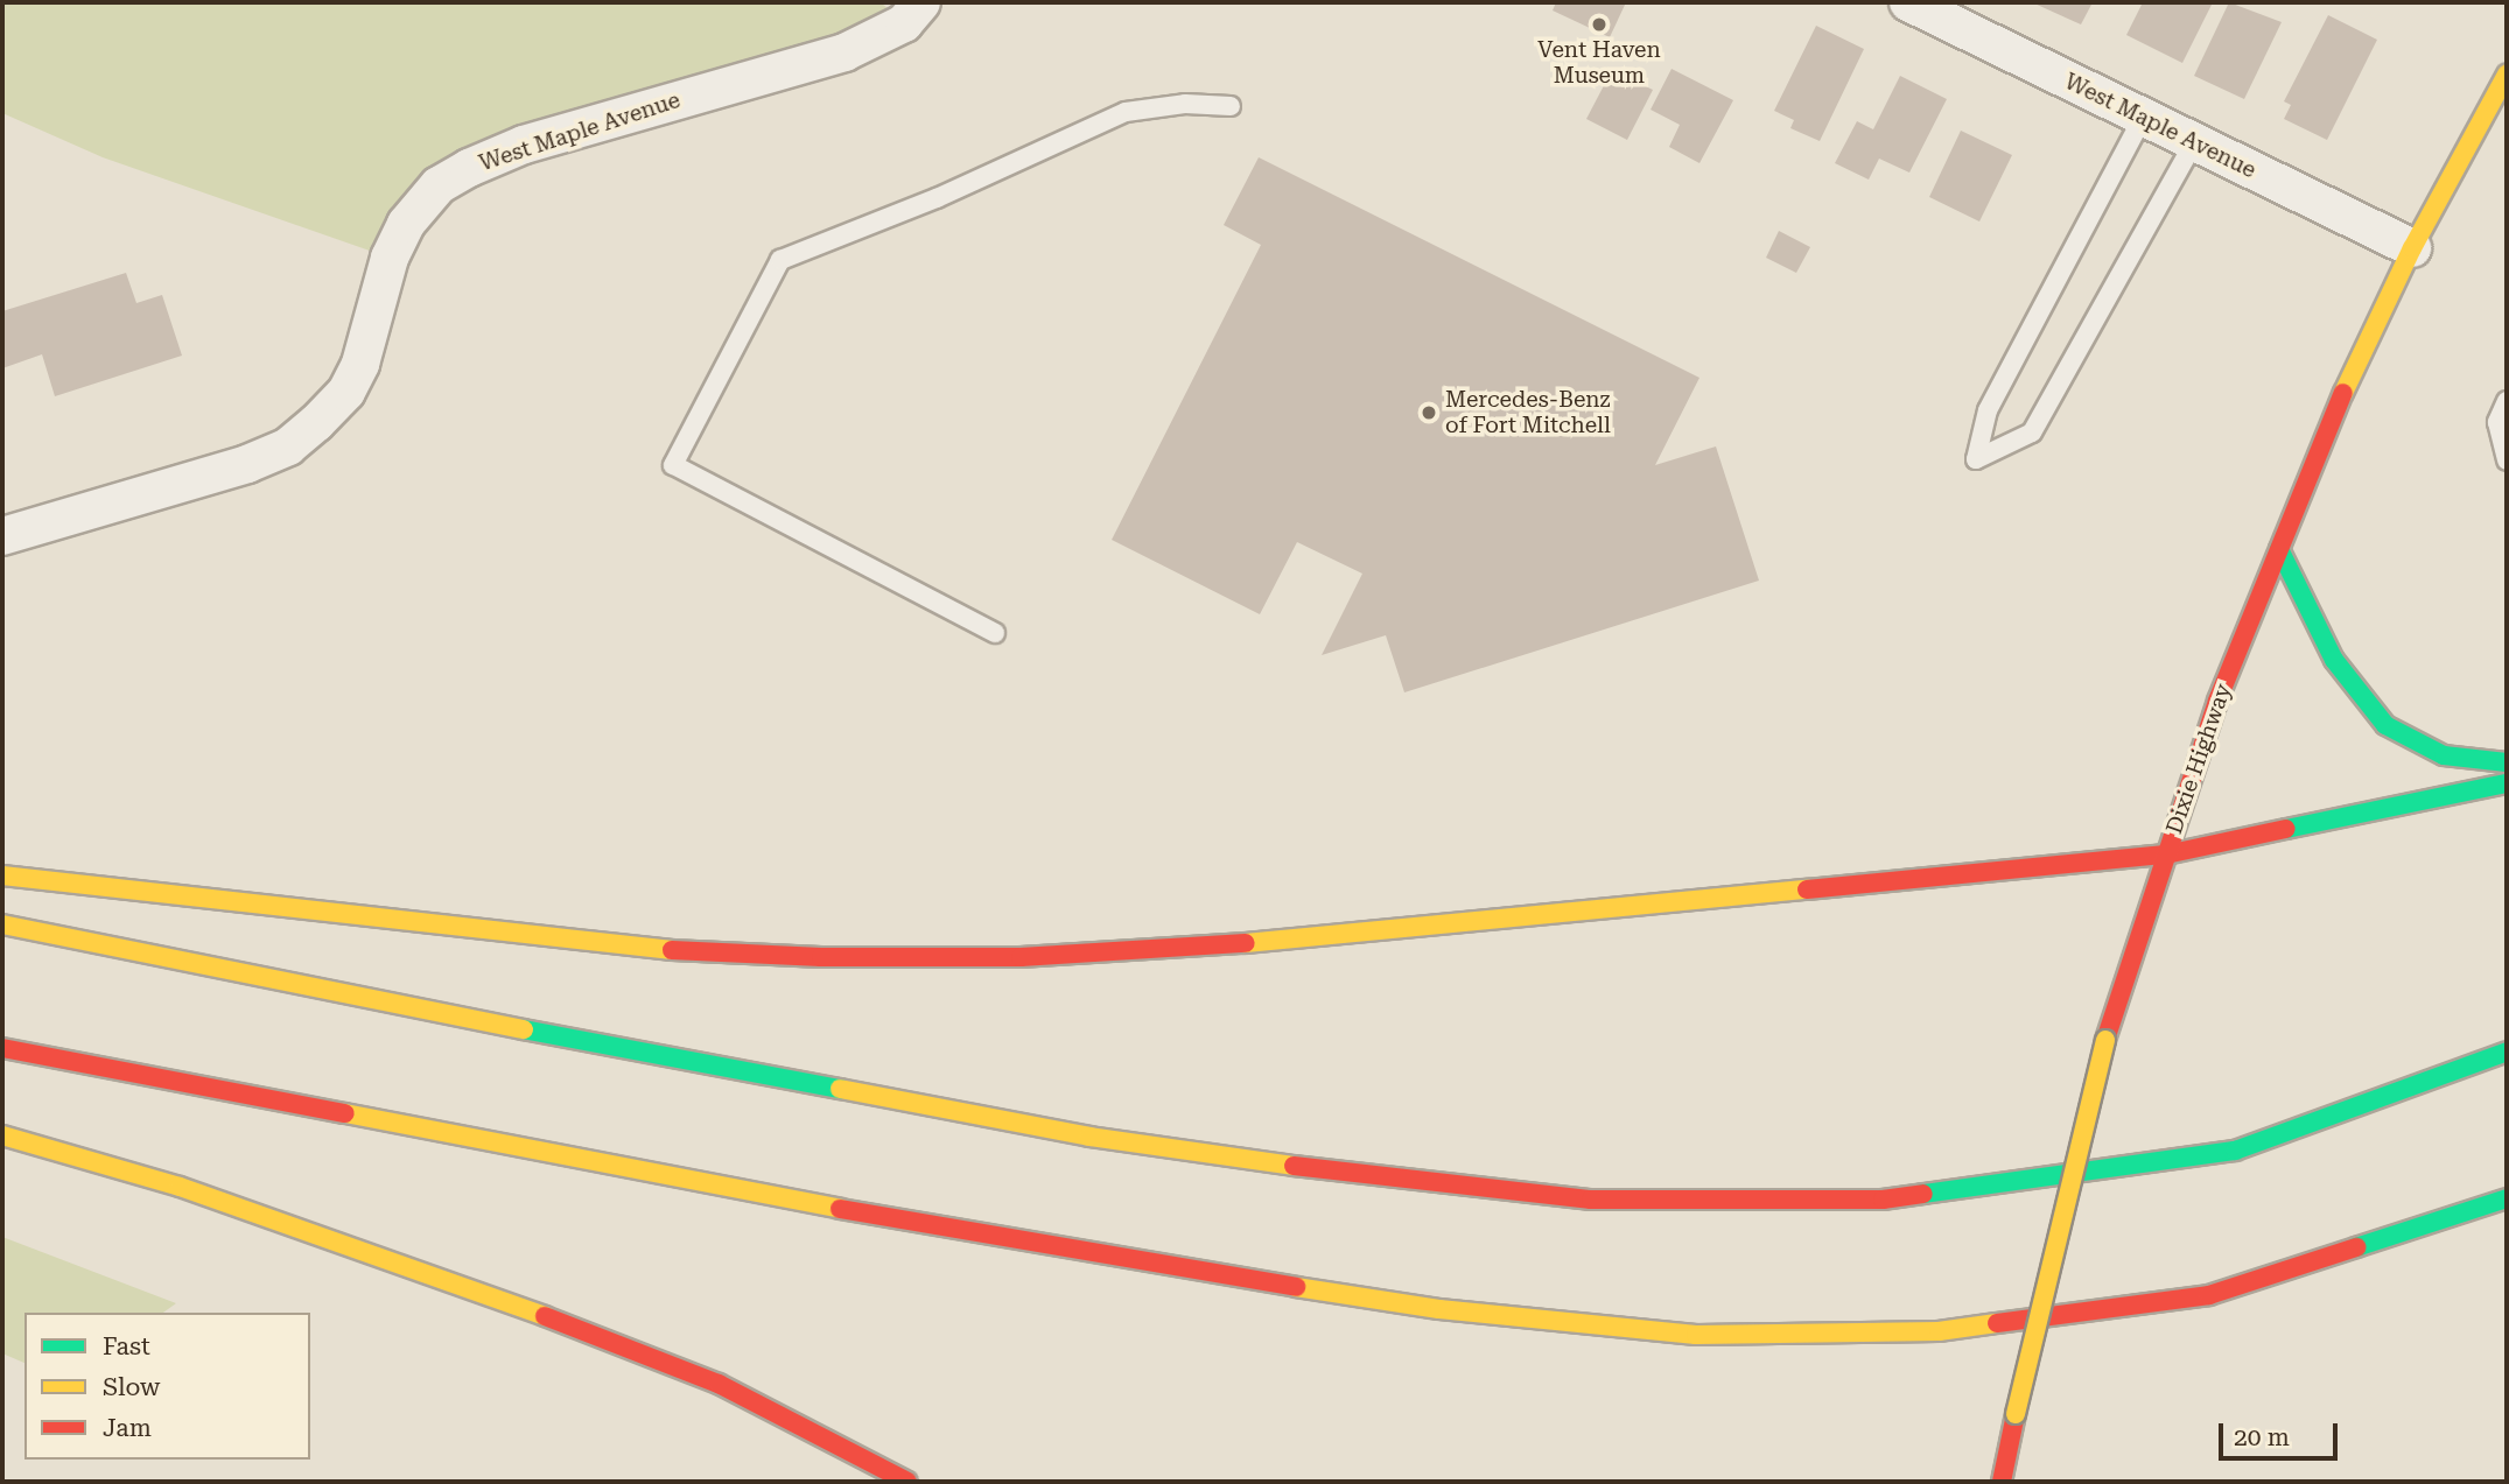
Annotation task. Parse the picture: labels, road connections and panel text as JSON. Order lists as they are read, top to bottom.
{
  "streets": {
    "main road": ["Dixie Highway"],
    "street": ["West Maple Avenue"]
  },
  "crossings": [
    ["West Maple Avenue", "Dixie Highway"]
  ],
  "places": ["Vent Haven Museum", "Mercedes-Benz of Fort Mitchell"],
  "legend": ["Fast", "Slow", "Jam"],
  "scale_bar": "20 m"
}
